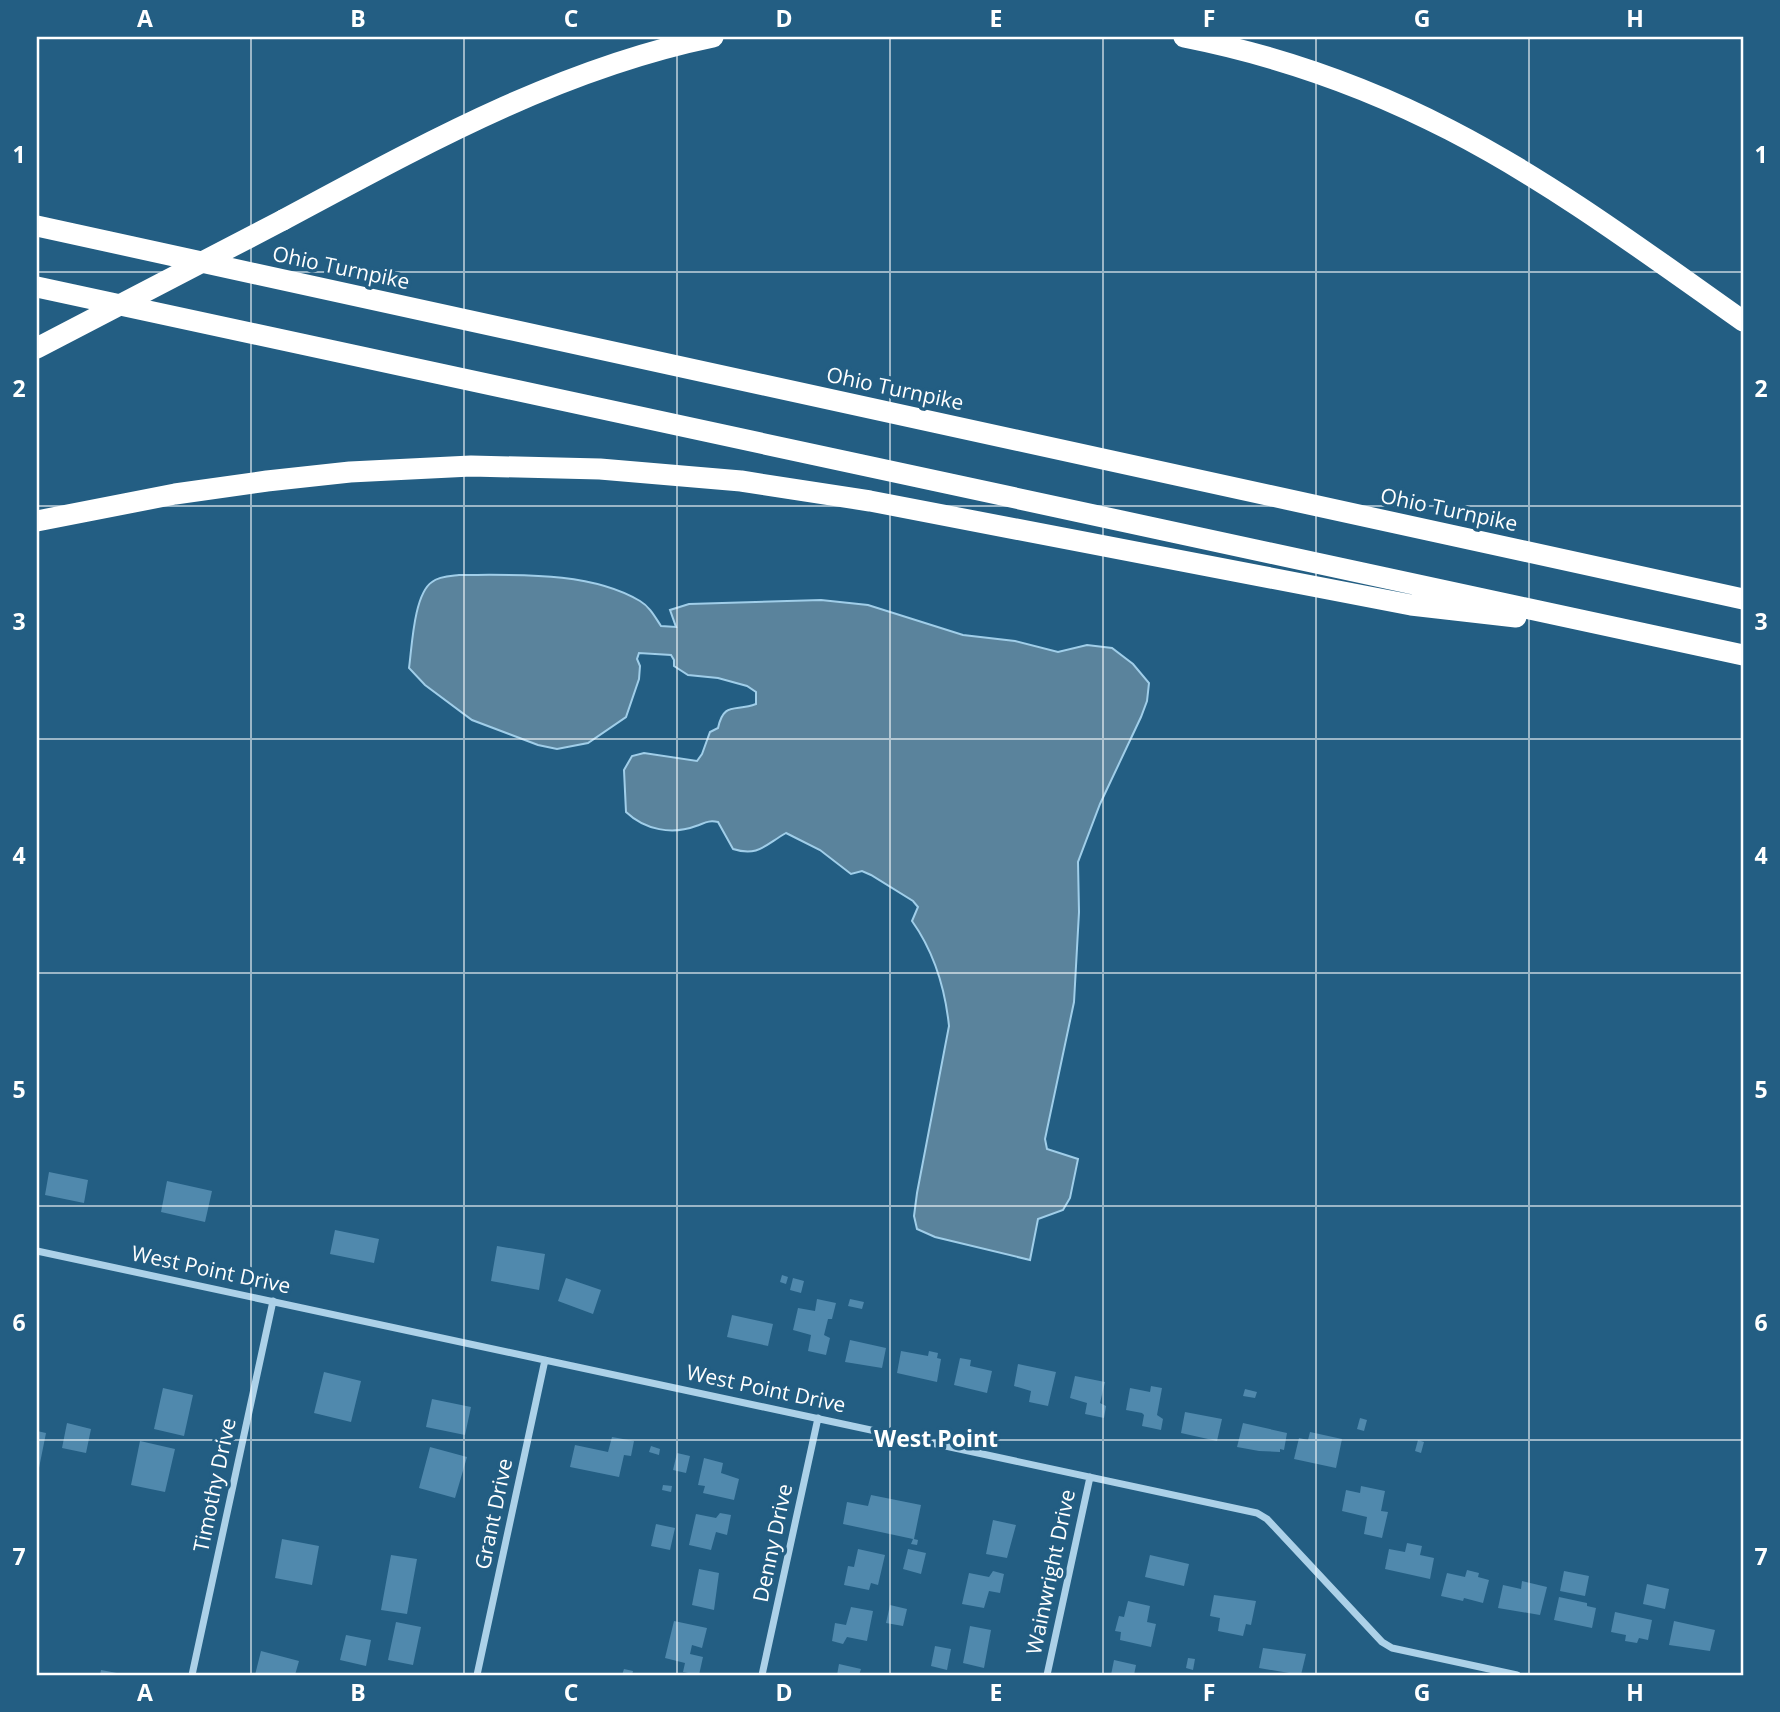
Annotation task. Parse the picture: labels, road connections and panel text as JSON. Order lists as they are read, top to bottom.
{
  "streets": {
    "highway": ["Ohio Turnpike"],
    "street": [
      "West Point Drive",
      "Timothy Drive",
      "Grant Drive",
      "Denny Drive",
      "Wainwright Drive"
    ]
  },
  "crossings": [
    ["West Point Drive", "Timothy Drive"],
    ["West Point Drive", "Grant Drive"],
    ["West Point Drive", "Denny Drive"],
    ["West Point Drive", "Wainwright Drive"]
  ],
  "districts": ["West Point"],
  "grid": {
    "columns": [
      "A",
      "B",
      "C",
      "D",
      "E",
      "F",
      "G",
      "H"
    ],
    "rows": [
      "1",
      "2",
      "3",
      "4",
      "5",
      "6",
      "7"
    ]
  }
}
